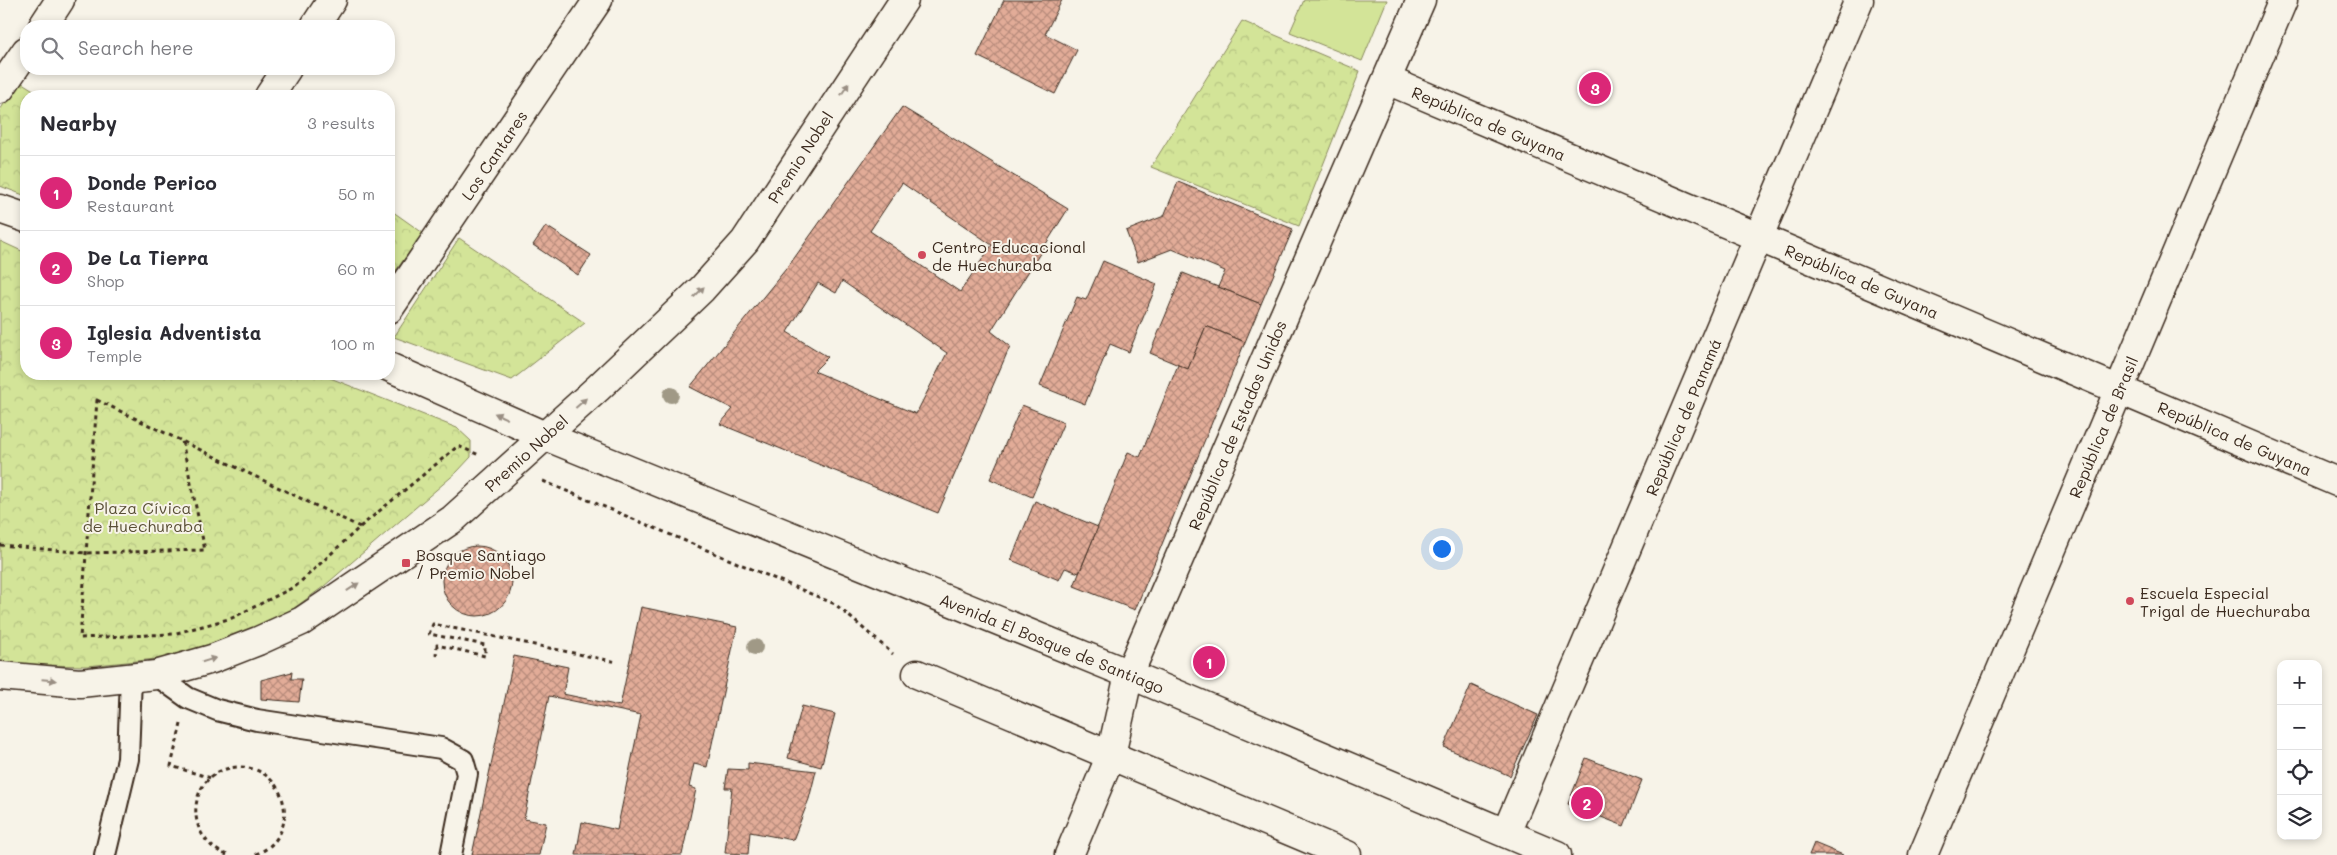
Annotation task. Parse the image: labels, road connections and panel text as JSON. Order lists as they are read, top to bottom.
{
  "streets": {
    "street": [
      "República de Guyana",
      "Los Cantares",
      "Premio Nobel",
      "República de Panamá",
      "República de Estados Unidos",
      "República de Brasil",
      "Avenida El Bosque de Santiago"
    ]
  },
  "crossings": [
    ["República de Guyana", "República de Panamá"],
    ["República de Guyana", "República de Estados Unidos"],
    ["República de Guyana", "República de Brasil"],
    ["Premio Nobel", "Avenida El Bosque de Santiago"],
    ["República de Panamá", "Avenida El Bosque de Santiago"],
    ["República de Estados Unidos", "Avenida El Bosque de Santiago"]
  ],
  "one_way": ["Premio Nobel"],
  "parks": ["Plaza Cívica de Huechuraba"],
  "places": {
    "other": ["Centro Educacional de Huechuraba", "Escuela Especial Trigal de Huechuraba"],
    "transit": ["Bosque Santiago / Premio Nobel"]
  },
  "page": {
    "search": "Search here",
    "pins": ["3", "1", "2"],
    "heading": ["Nearby", "3 results"],
    "list": [
      {
        "mark": "1",
        "name": "Donde Perico",
        "note": "Restaurant",
        "value": "50 m"
      },
      {
        "mark": "2",
        "name": "De La Tierra",
        "note": "Shop",
        "value": "60 m"
      },
      {
        "mark": "3",
        "name": "Iglesia Adventista",
        "note": "Temple",
        "value": "100 m"
      }
    ],
    "map_buttons": ["+", "−"]
  }
}
